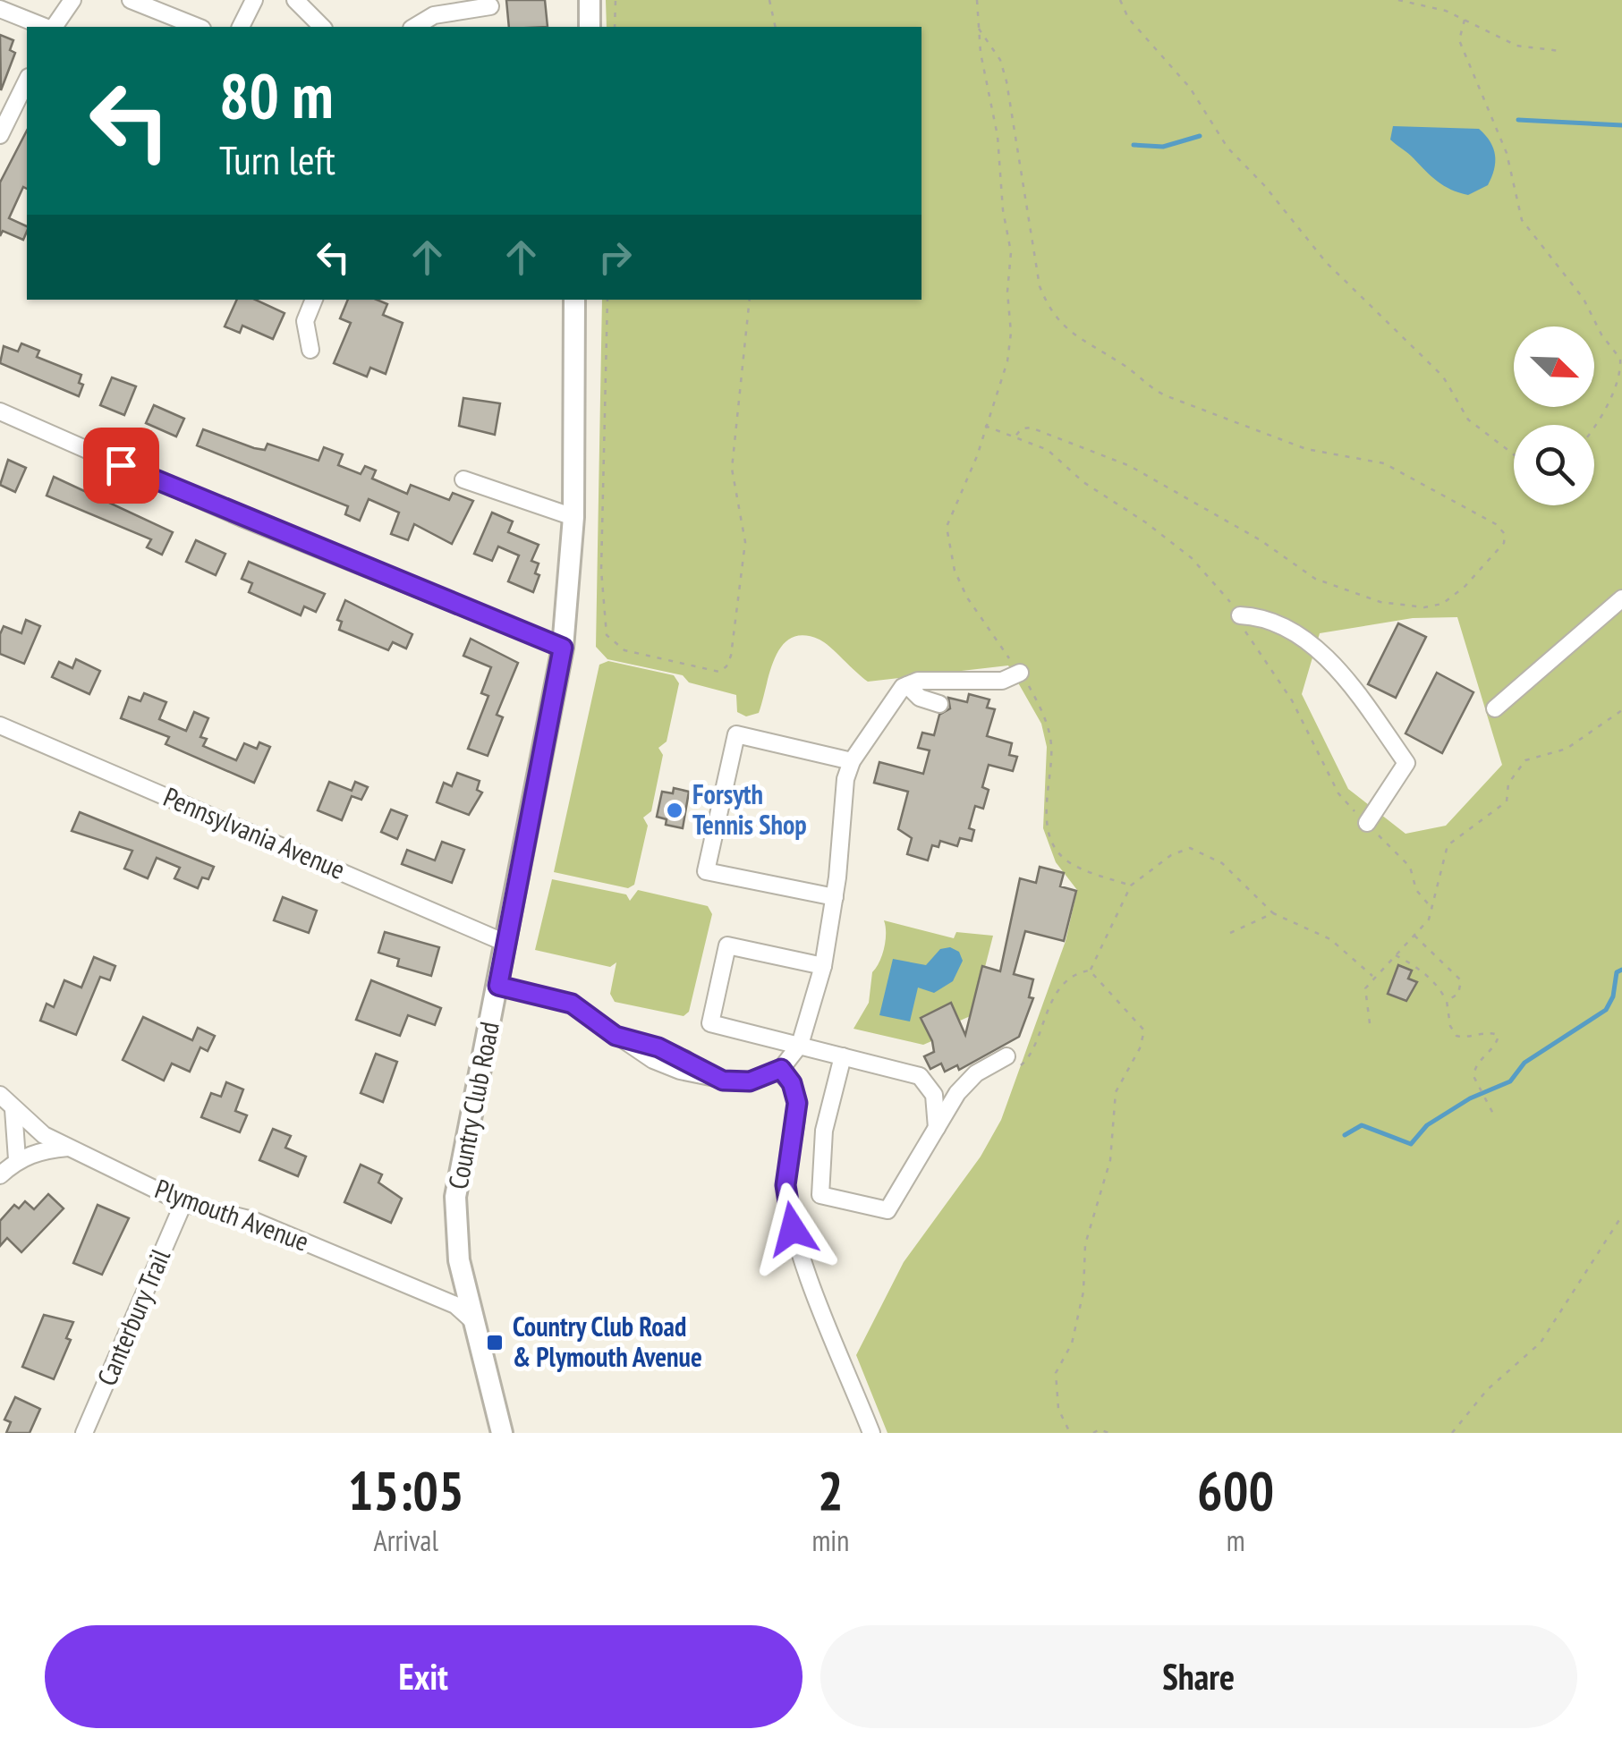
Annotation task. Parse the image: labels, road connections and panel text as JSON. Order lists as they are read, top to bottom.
{
  "streets": {
    "main road": ["Country Club Road"],
    "street": ["Pennsylvania Avenue", "Plymouth Avenue", "Canterbury Trail"]
  },
  "crossings": [
    ["Pennsylvania Avenue", "Country Club Road"],
    ["Country Club Road", "Plymouth Avenue"],
    ["Plymouth Avenue", "Canterbury Trail"]
  ],
  "places": {
    "other": ["Forsyth Tennis Shop"],
    "transit": ["Country Club Road & Plymouth Avenue"]
  },
  "north": "bottom right",
  "page": {
    "turn": ["80 m", "Turn left"],
    "eta": [
      "15:05",
      "Arrival",
      "2",
      "min",
      "600",
      "m"
    ],
    "buttons": ["Exit", "Share"]
  }
}
